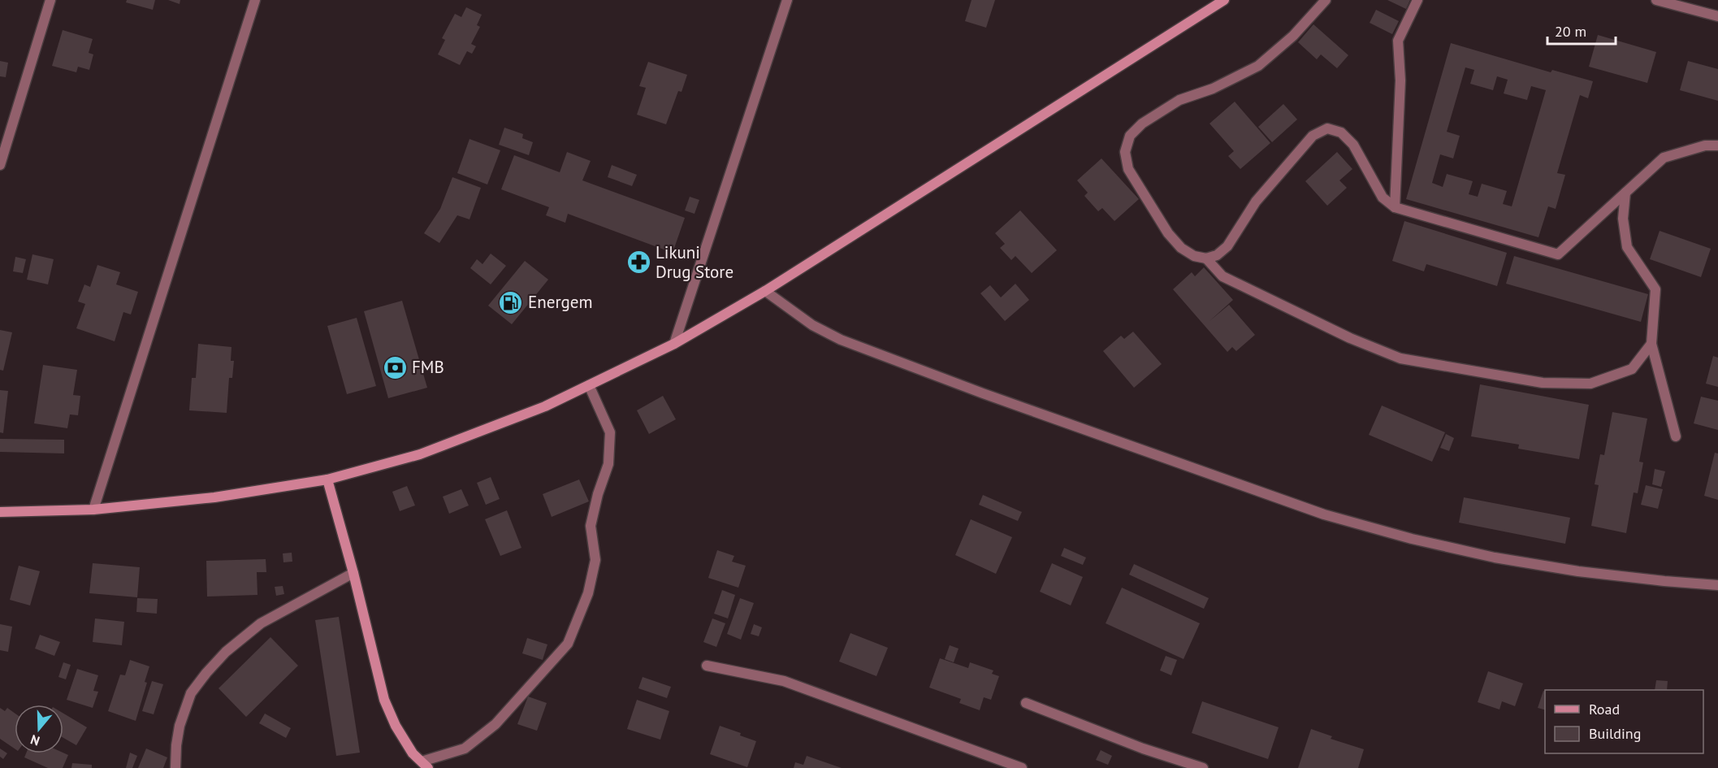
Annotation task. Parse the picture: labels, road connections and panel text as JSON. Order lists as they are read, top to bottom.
{
  "places": {
    "pharmacy": ["Likuni Drug Store"],
    "fuel station": ["Energem"],
    "bank": ["FMB"]
  },
  "legend": ["Road", "Building"],
  "scale_bar": "20 m",
  "north": "bottom"
}
